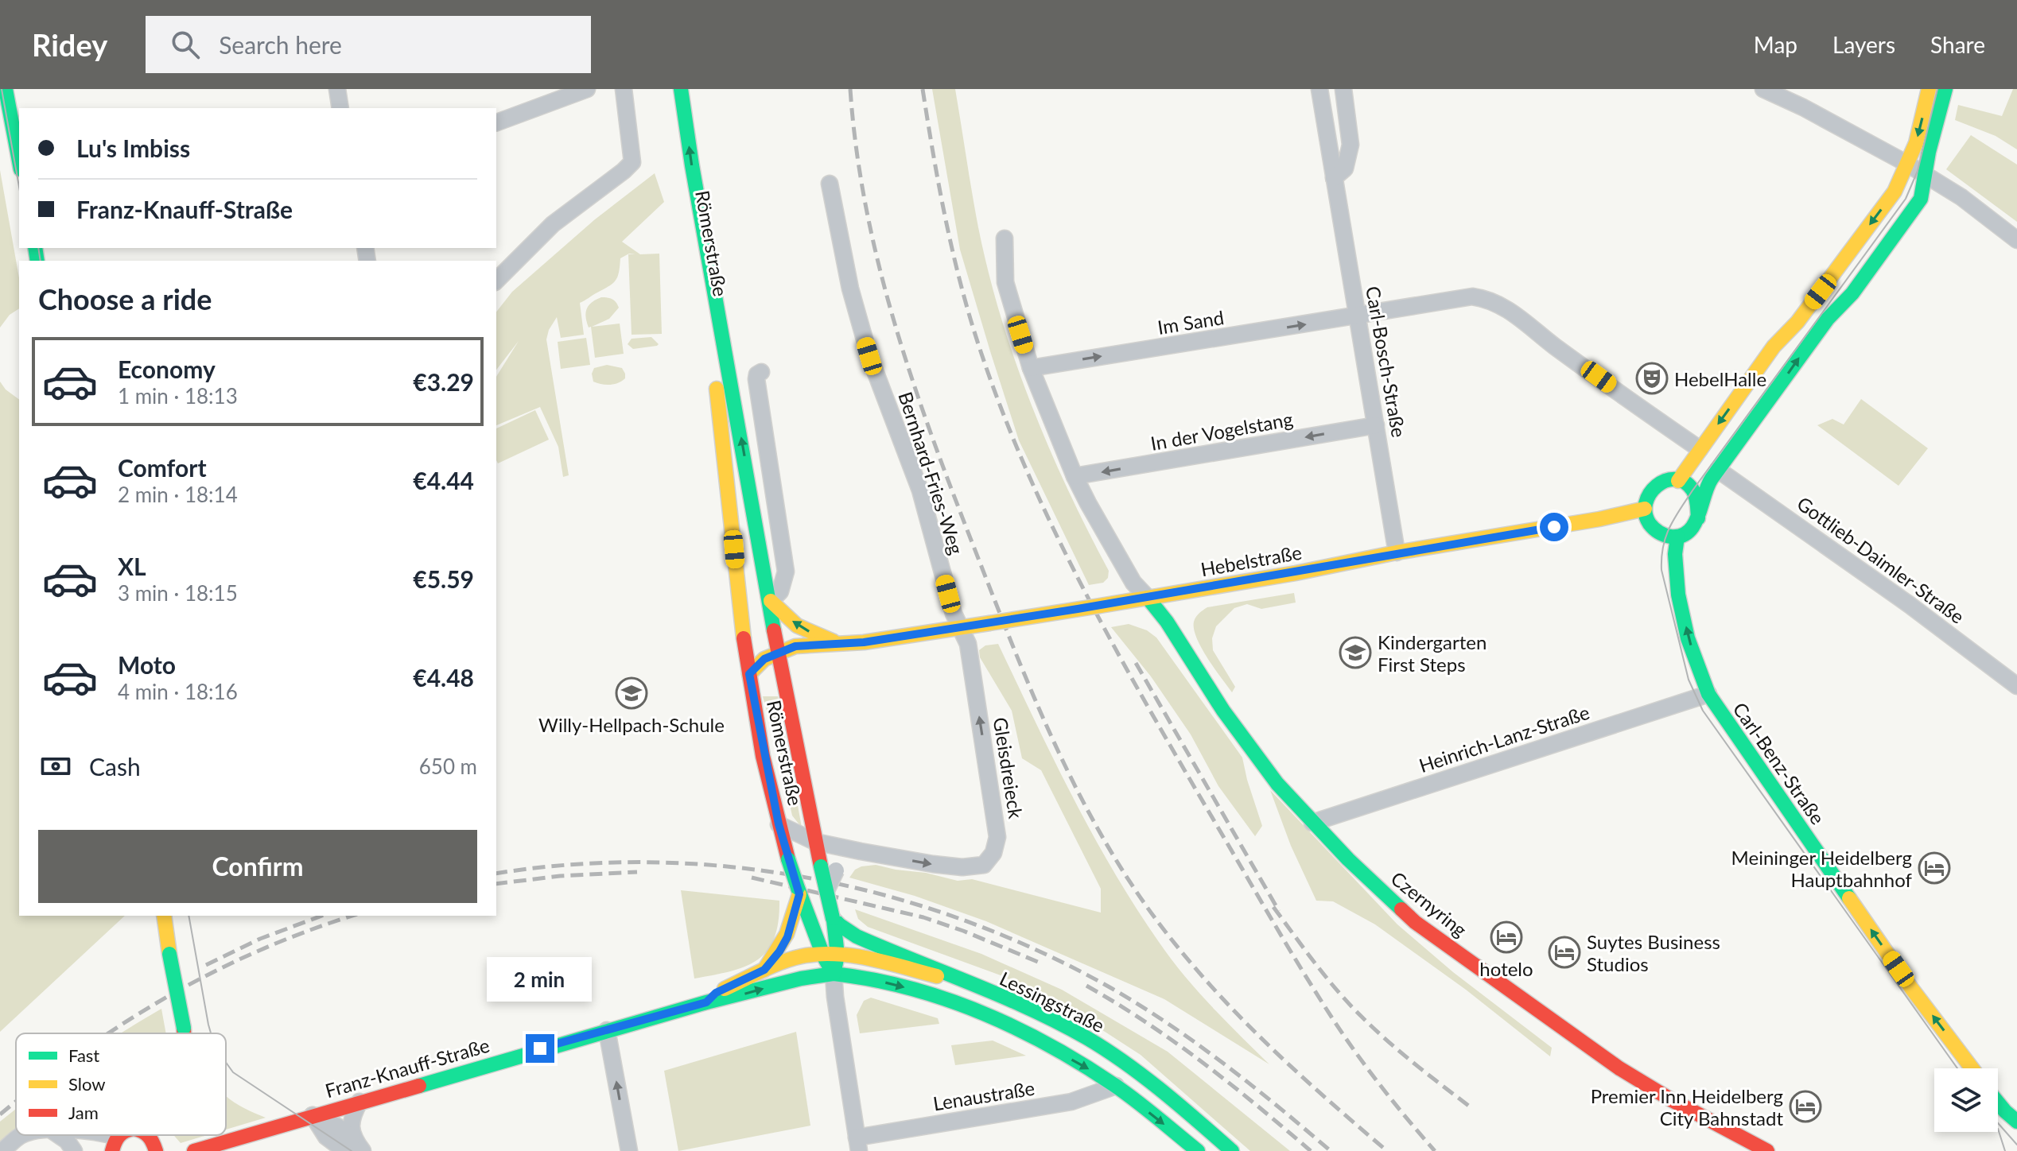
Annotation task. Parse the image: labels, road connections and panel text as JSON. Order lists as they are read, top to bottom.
{
  "streets": {
    "main road": [
      "Römerstraße",
      "Hebelstraße",
      "Carl-Benz-Straße",
      "Czernyring",
      "Lessingstraße",
      "Franz-Knauff-Straße"
    ],
    "street": [
      "Im Sand",
      "Carl-Bosch-Straße",
      "In der Vogelstang",
      "Bernhard-Fries-Weg",
      "Gottlieb-Daimler-Straße",
      "Heinrich-Lanz-Straße",
      "Gleisdreieck",
      "Lenaustraße"
    ]
  },
  "crossings": [
    ["Römerstraße", "Hebelstraße"],
    ["Römerstraße", "Gleisdreieck"],
    ["Römerstraße", "Lessingstraße"],
    ["Römerstraße", "Franz-Knauff-Straße"],
    ["Römerstraße", "Lenaustraße"],
    ["Im Sand", "Carl-Bosch-Straße"],
    ["Carl-Bosch-Straße", "In der Vogelstang"],
    ["Carl-Bosch-Straße", "Hebelstraße"],
    ["Bernhard-Fries-Weg", "Hebelstraße"],
    ["Bernhard-Fries-Weg", "Gleisdreieck"],
    ["Hebelstraße", "Carl-Benz-Straße"],
    ["Hebelstraße", "Gleisdreieck"],
    ["Hebelstraße", "Czernyring"],
    ["Heinrich-Lanz-Straße", "Carl-Benz-Straße"],
    ["Heinrich-Lanz-Straße", "Czernyring"],
    ["Lessingstraße", "Franz-Knauff-Straße"]
  ],
  "one_way": ["Im Sand", "In der Vogelstang", "Carl-Benz-Straße"],
  "places": {
    "theatre": ["HebelHalle"],
    "school or university": ["Kindergarten First Steps", "Willy-Hellpach-Schule"],
    "hotel": [
      "Meininger Heidelberg Hauptbahnhof",
      "hotelo",
      "Suytes Business Studios",
      "Premier Inn Heidelberg City Bahnstadt"
    ]
  },
  "legend": ["Fast", "Slow", "Jam"],
  "page": {
    "header": "Ridey",
    "search": "Search here",
    "nav": ["Map", "Layers", "Share"],
    "banner": ["Lu's Imbiss", "Franz-Knauff-Straße"],
    "heading": "Choose a ride",
    "list": [
      {
        "name": "Economy",
        "note": "1 min · 18:13",
        "value": "€3.29"
      },
      {
        "name": "Comfort",
        "note": "2 min · 18:14",
        "value": "€4.44"
      },
      {
        "name": "XL",
        "note": "3 min · 18:15",
        "value": "€5.59"
      },
      {
        "name": "Moto",
        "note": "4 min · 18:16",
        "value": "€4.48"
      }
    ],
    "pay": ["Cash", "650 m"],
    "buttons": "Confirm",
    "bubble": "2 min"
  }
}
